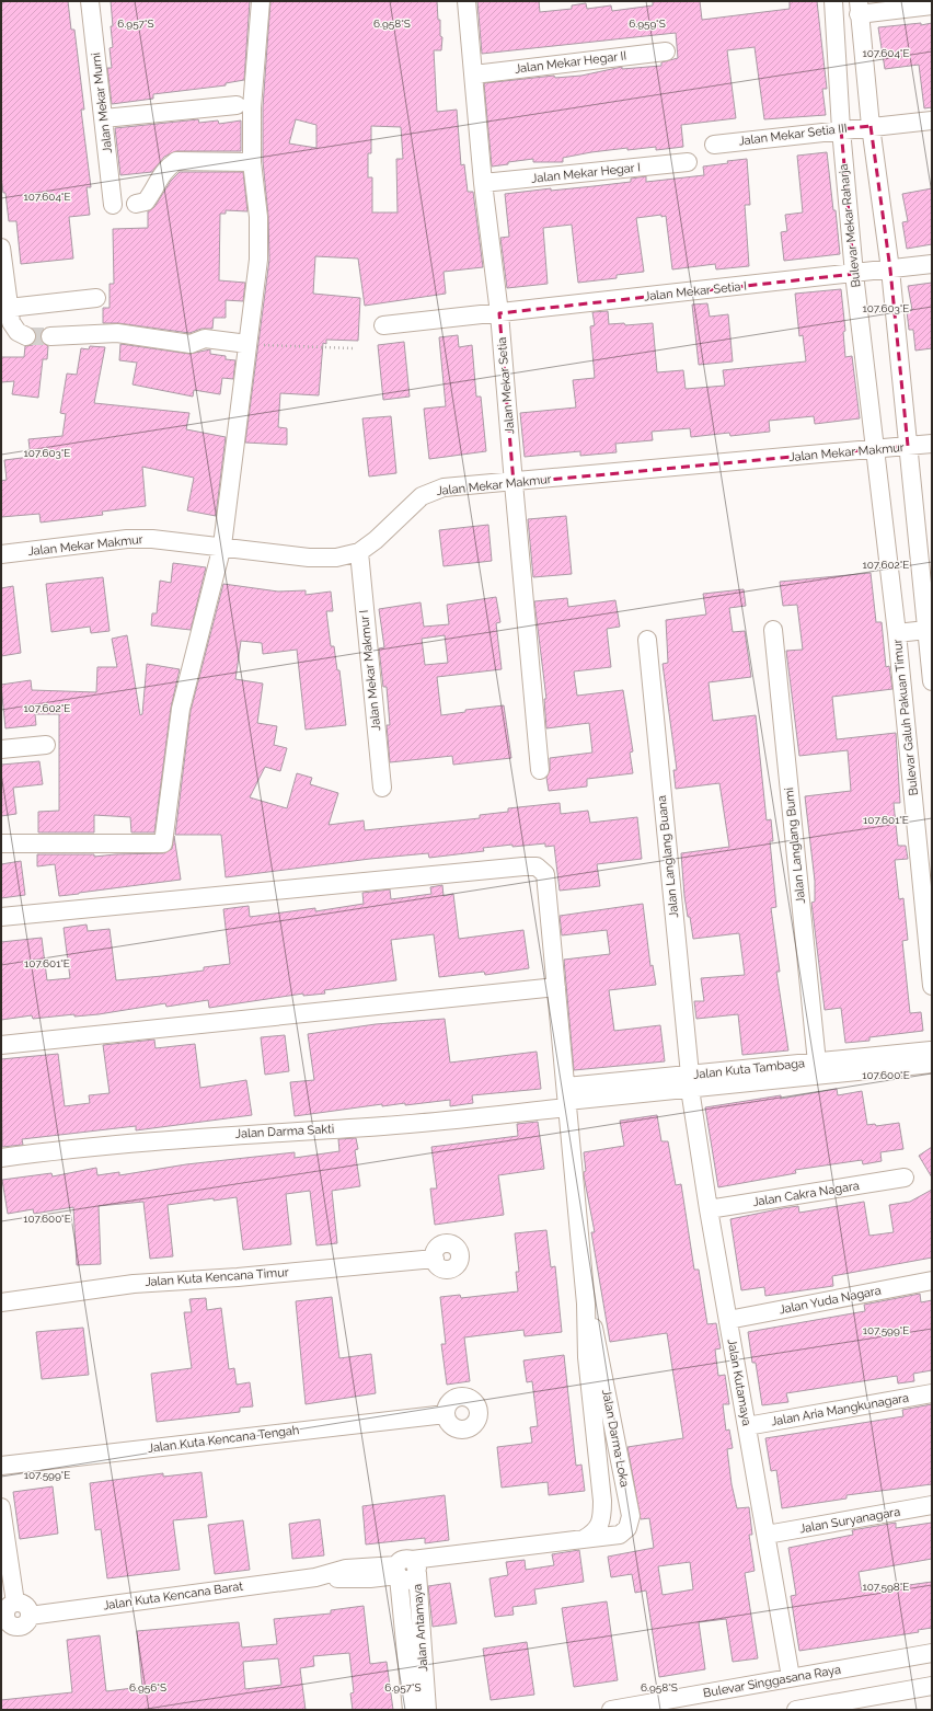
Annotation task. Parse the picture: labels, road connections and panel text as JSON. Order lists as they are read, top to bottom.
{
  "streets": {
    "street": [
      "Jalan Mekar Hegar II",
      "Jalan Mekar Murni",
      "Jalan Mekar Setia III",
      "Jalan Mekar Hegar I",
      "Bulevar Mekar Raharja",
      "Jalan Mekar Setia I",
      "Jalan Mekar Setia",
      "Jalan Mekar Makmur",
      "Jalan Mekar Makmur I",
      "Bulevar Galuh Pakuan Timur",
      "Jalan Langlang Bumi",
      "Jalan Langlang Buana",
      "Jalan Kuta Tambaga",
      "Jalan Darma Sakti",
      "Jalan Cakra Nagara",
      "Jalan Kuta Kencana Timur",
      "Jalan Yuda Nagara",
      "Jalan Kutamaya",
      "Jalan Aria Mangkunagara",
      "Jalan Darma Loka",
      "Jalan Kuta Kencana Tengah",
      "Jalan Suryanagara",
      "Jalan Kuta Kencana Barat",
      "Jalan Antamaya",
      "Bulevar Singgasana Raya"
    ]
  },
  "crossings": [
    ["Jalan Mekar Hegar II", "Jalan Mekar Setia"],
    ["Jalan Mekar Setia III", "Bulevar Mekar Raharja"],
    ["Jalan Mekar Hegar I", "Jalan Mekar Setia"],
    ["Bulevar Mekar Raharja", "Jalan Mekar Setia I"],
    ["Bulevar Mekar Raharja", "Jalan Mekar Makmur"],
    ["Bulevar Mekar Raharja", "Bulevar Galuh Pakuan Timur"],
    ["Jalan Mekar Setia I", "Jalan Mekar Setia"],
    ["Jalan Mekar Setia", "Jalan Mekar Makmur"],
    ["Jalan Mekar Makmur", "Jalan Mekar Makmur I"],
    ["Jalan Mekar Makmur", "Bulevar Galuh Pakuan Timur"],
    ["Jalan Langlang Bumi", "Jalan Kuta Tambaga"],
    ["Jalan Langlang Buana", "Jalan Kuta Tambaga"],
    ["Jalan Langlang Buana", "Jalan Kutamaya"],
    ["Jalan Kuta Tambaga", "Jalan Darma Sakti"],
    ["Jalan Kuta Tambaga", "Jalan Kutamaya"],
    ["Jalan Kuta Tambaga", "Jalan Darma Loka"],
    ["Jalan Darma Sakti", "Jalan Darma Loka"],
    ["Jalan Cakra Nagara", "Jalan Kutamaya"],
    ["Jalan Yuda Nagara", "Jalan Kutamaya"],
    ["Jalan Kutamaya", "Jalan Aria Mangkunagara"],
    ["Jalan Kutamaya", "Jalan Suryanagara"],
    ["Jalan Kutamaya", "Bulevar Singgasana Raya"],
    ["Jalan Darma Loka", "Jalan Kuta Kencana Barat"],
    ["Jalan Darma Loka", "Jalan Antamaya"],
    ["Jalan Kuta Kencana Barat", "Jalan Antamaya"]
  ],
  "coordinates": [
    "6.957°S",
    "6.958°S",
    "6.959°S",
    "107.604°E",
    "107.603°E",
    "107.602°E",
    "107.601°E",
    "107.600°E",
    "107.599°E",
    "107.598°E",
    "6.956°S"
  ]
}
